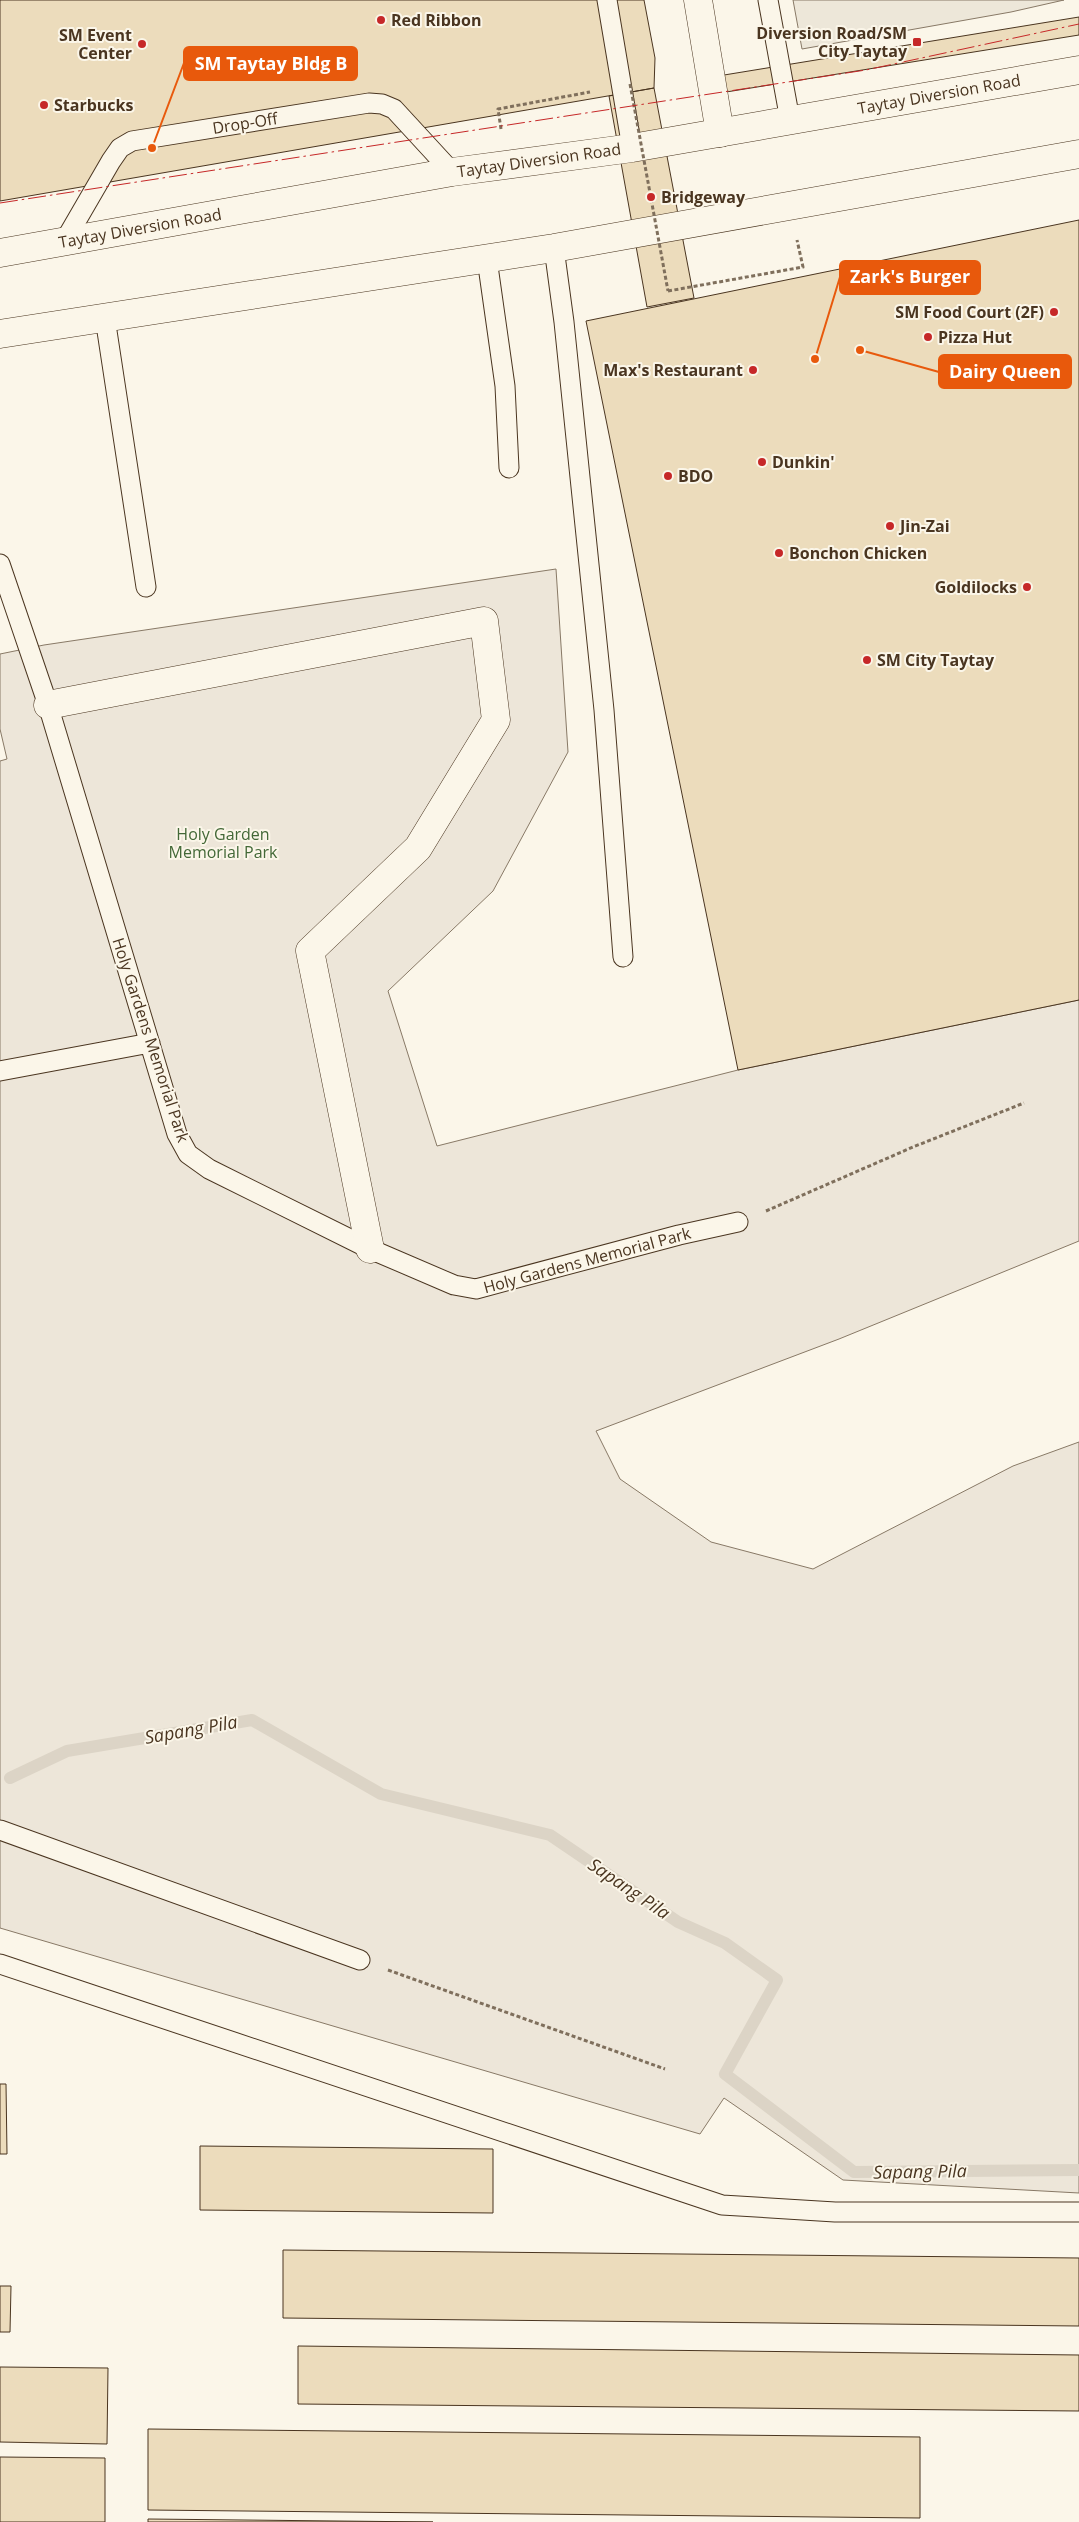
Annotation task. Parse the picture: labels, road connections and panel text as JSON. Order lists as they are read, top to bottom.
{
  "streets": {
    "main road": ["Taytay Diversion Road"],
    "lane": ["Drop-Off", "Holy Gardens Memorial Park"]
  },
  "crossings": [
    ["Taytay Diversion Road", "Drop-Off"]
  ],
  "water": ["Sapang Pila"],
  "parks": ["Holy Garden Memorial Park"],
  "places": {
    "other": [
      "Red Ribbon",
      "SM Event Center",
      "Starbucks",
      "SM Taytay Bldg B",
      "Bridgeway",
      "SM Food Court (2F)",
      "Pizza Hut",
      "Dairy Queen",
      "Zark's Burger",
      "Max's Restaurant",
      "Dunkin'",
      "BDO",
      "Jin-Zai",
      "Bonchon Chicken",
      "Goldilocks",
      "SM City Taytay"
    ],
    "transit": ["Diversion Road/SM City Taytay"]
  }
}
